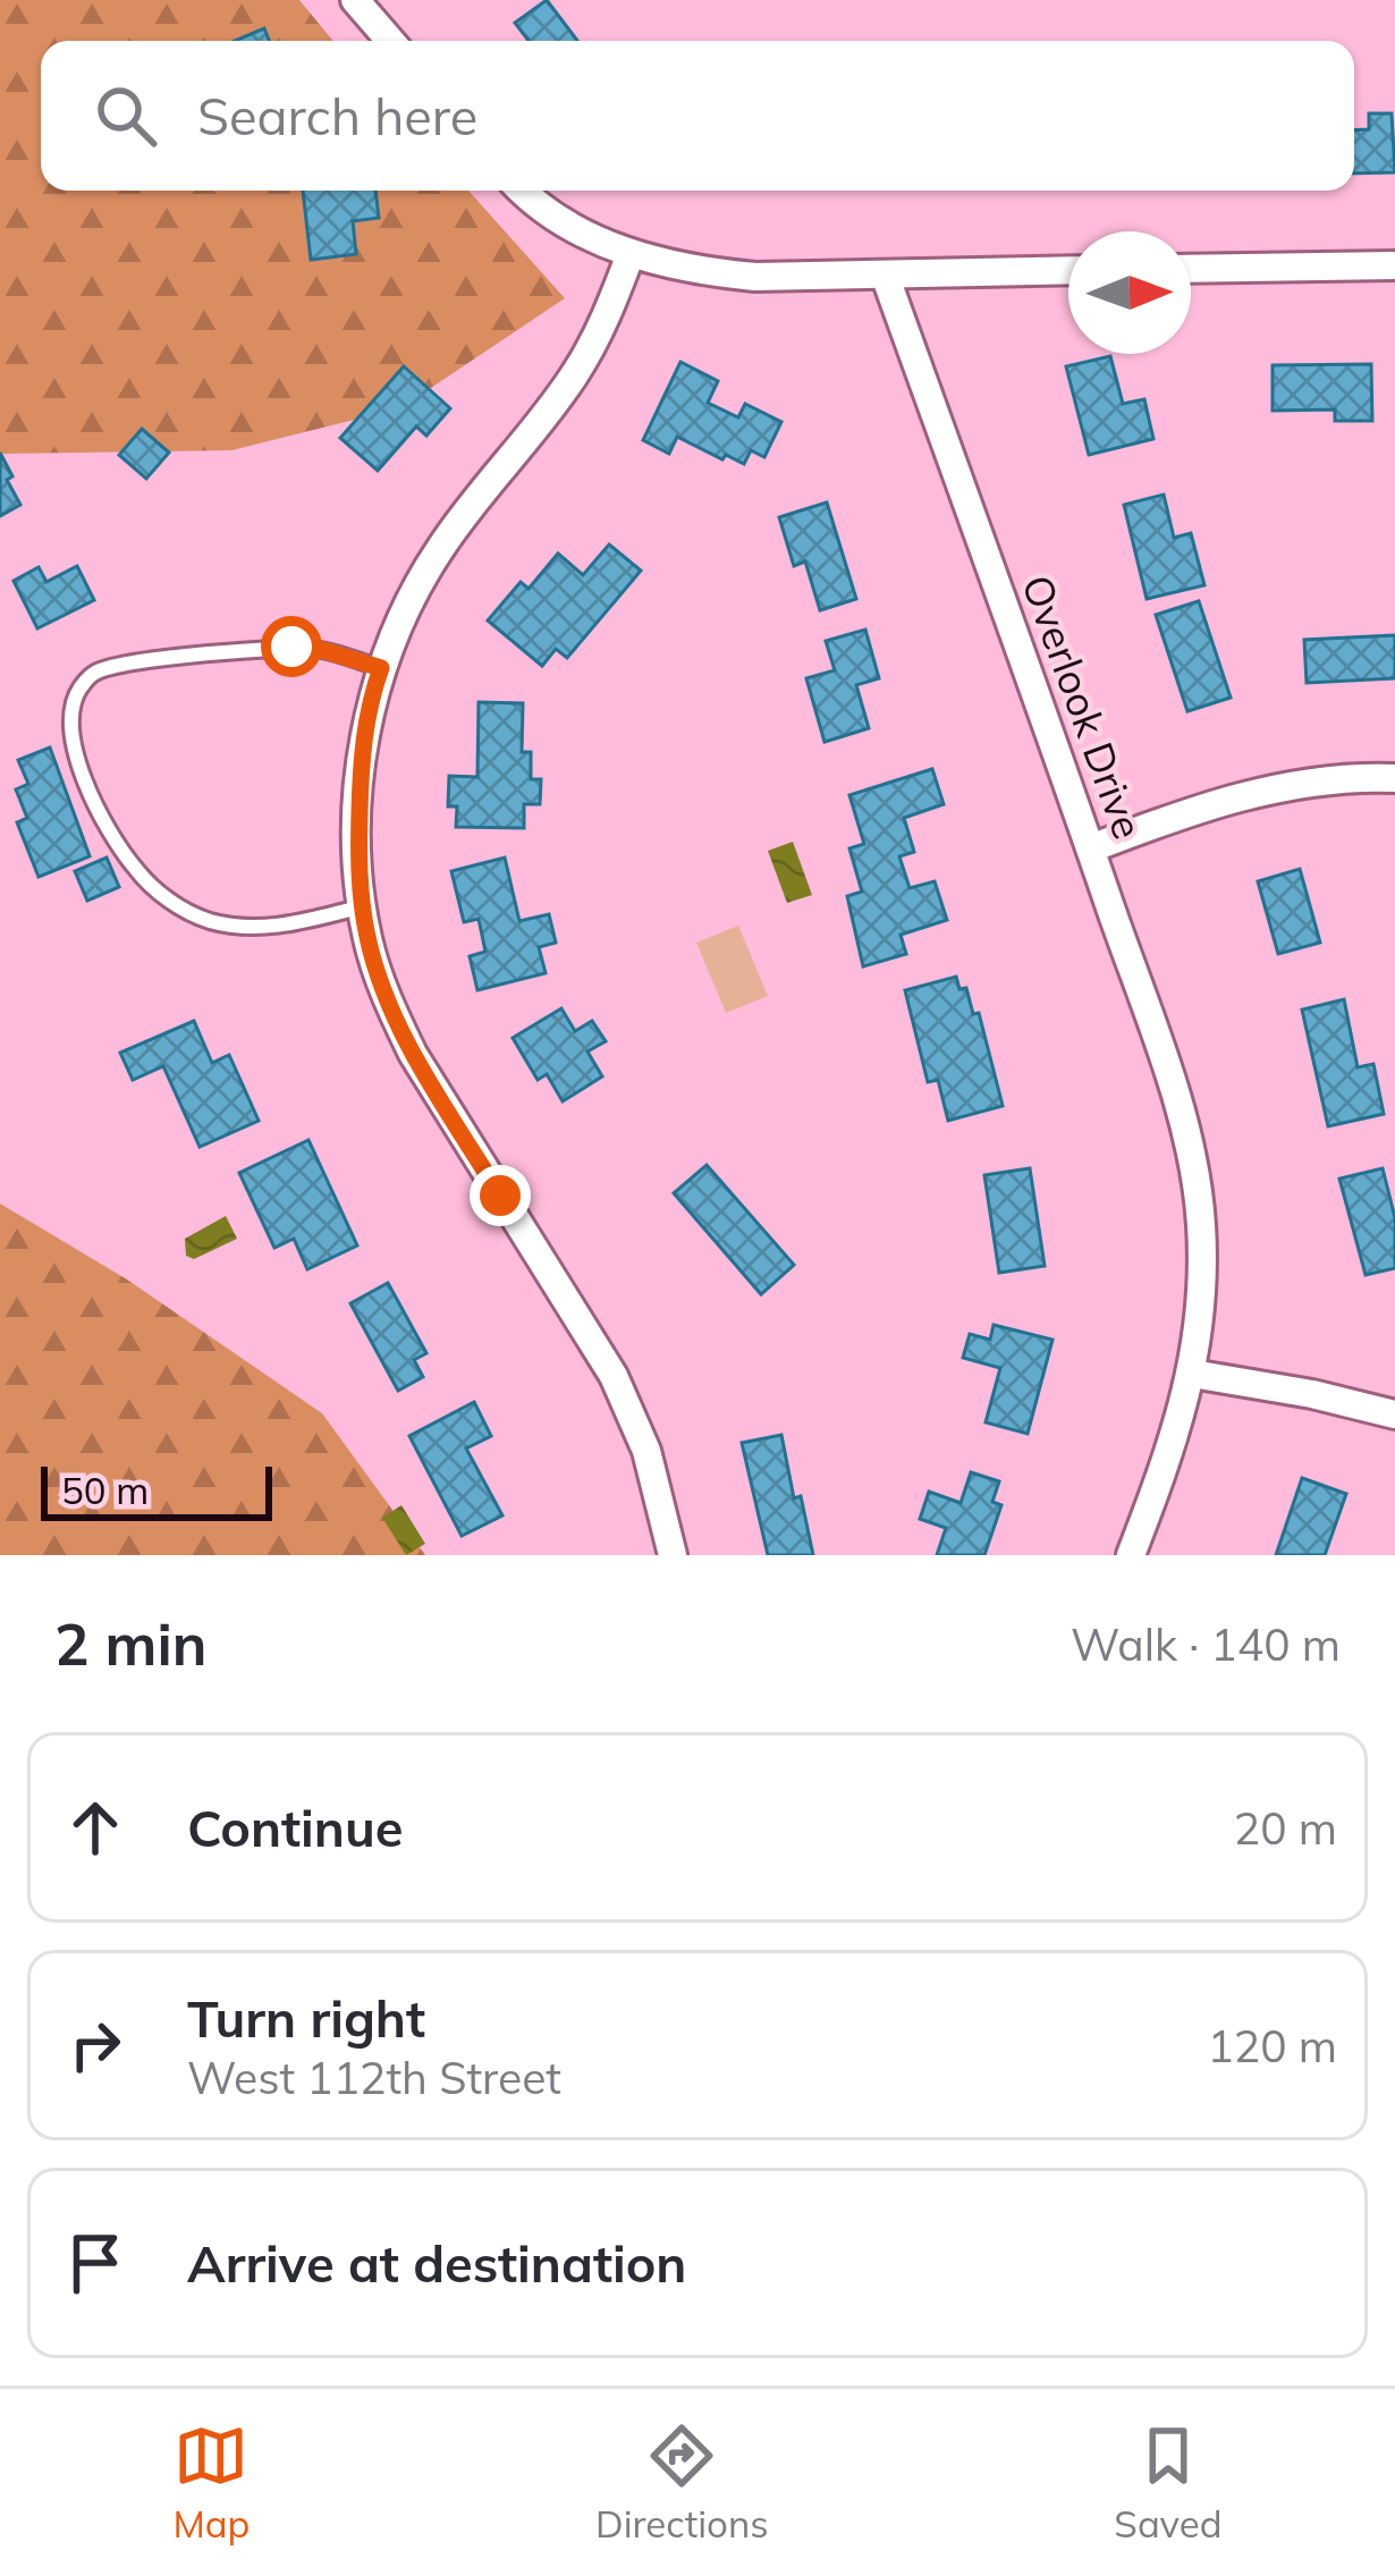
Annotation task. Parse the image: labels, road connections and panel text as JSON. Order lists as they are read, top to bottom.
{
  "streets": {
    "street": ["Overlook Drive"]
  },
  "scale_bar": "50 m",
  "north": "right",
  "page": {
    "search": "Search here",
    "scale": "50 m",
    "heading": ["2 min", "Walk · 140 m"],
    "list": [
      ["Continue", "20 m"],
      ["Turn right", "West 112th Street", "120 m"],
      "Arrive at destination"
    ],
    "nav": ["Map", "Directions", "Saved"]
  }
}
